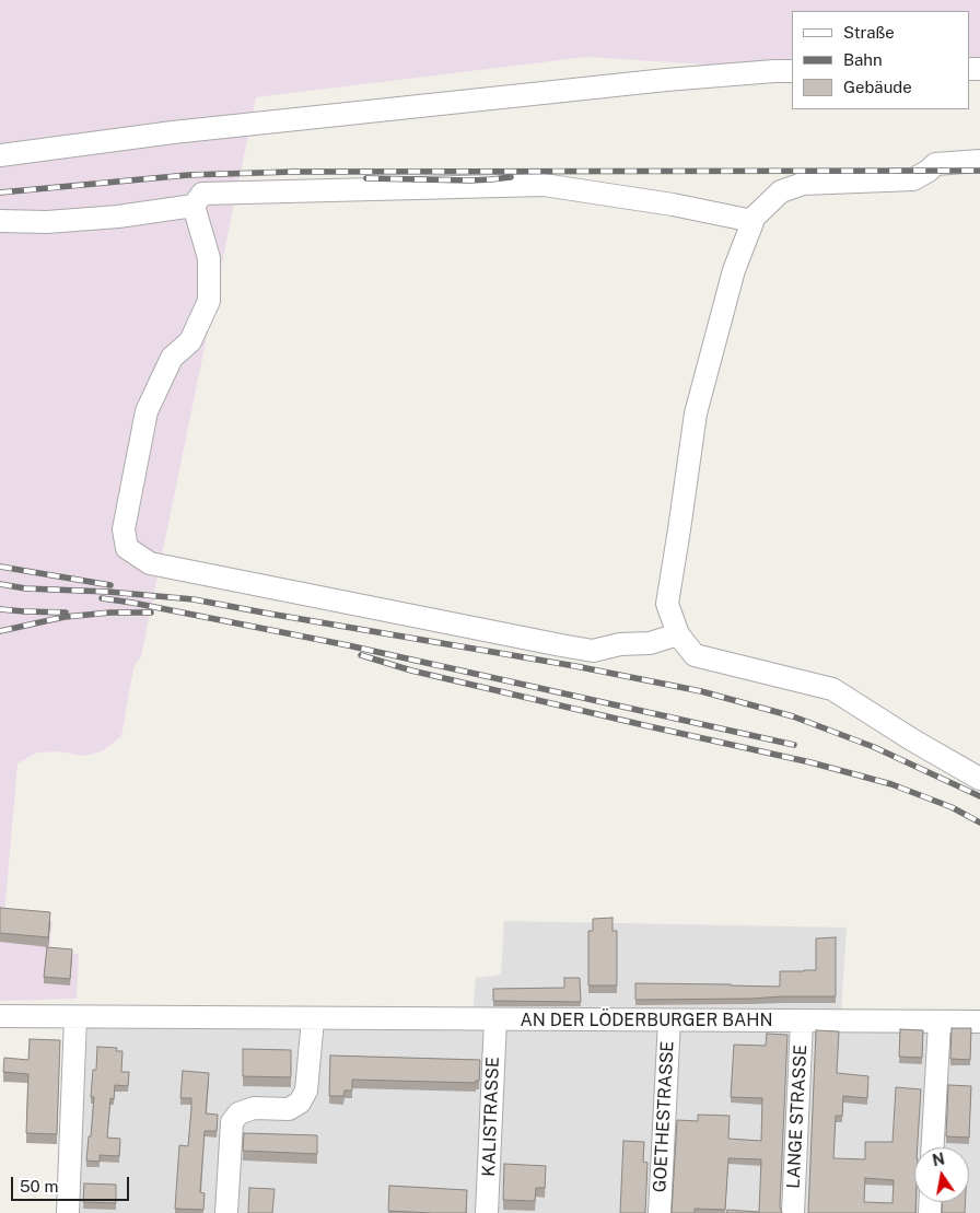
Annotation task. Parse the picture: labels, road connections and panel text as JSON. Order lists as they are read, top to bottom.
{
  "streets": {
    "street": [
      "AN DER LÖDERBURGER BAHN",
      "KALISTRASSE",
      "GOETHESTRASSE",
      "LANGE STRASSE"
    ]
  },
  "crossings": [
    ["AN DER LÖDERBURGER BAHN", "KALISTRASSE"],
    ["AN DER LÖDERBURGER BAHN", "GOETHESTRASSE"],
    ["AN DER LÖDERBURGER BAHN", "LANGE STRASSE"]
  ],
  "legend": ["Straße", "Bahn", "Gebäude"],
  "scale_bar": "50 m",
  "north": "top"
}
